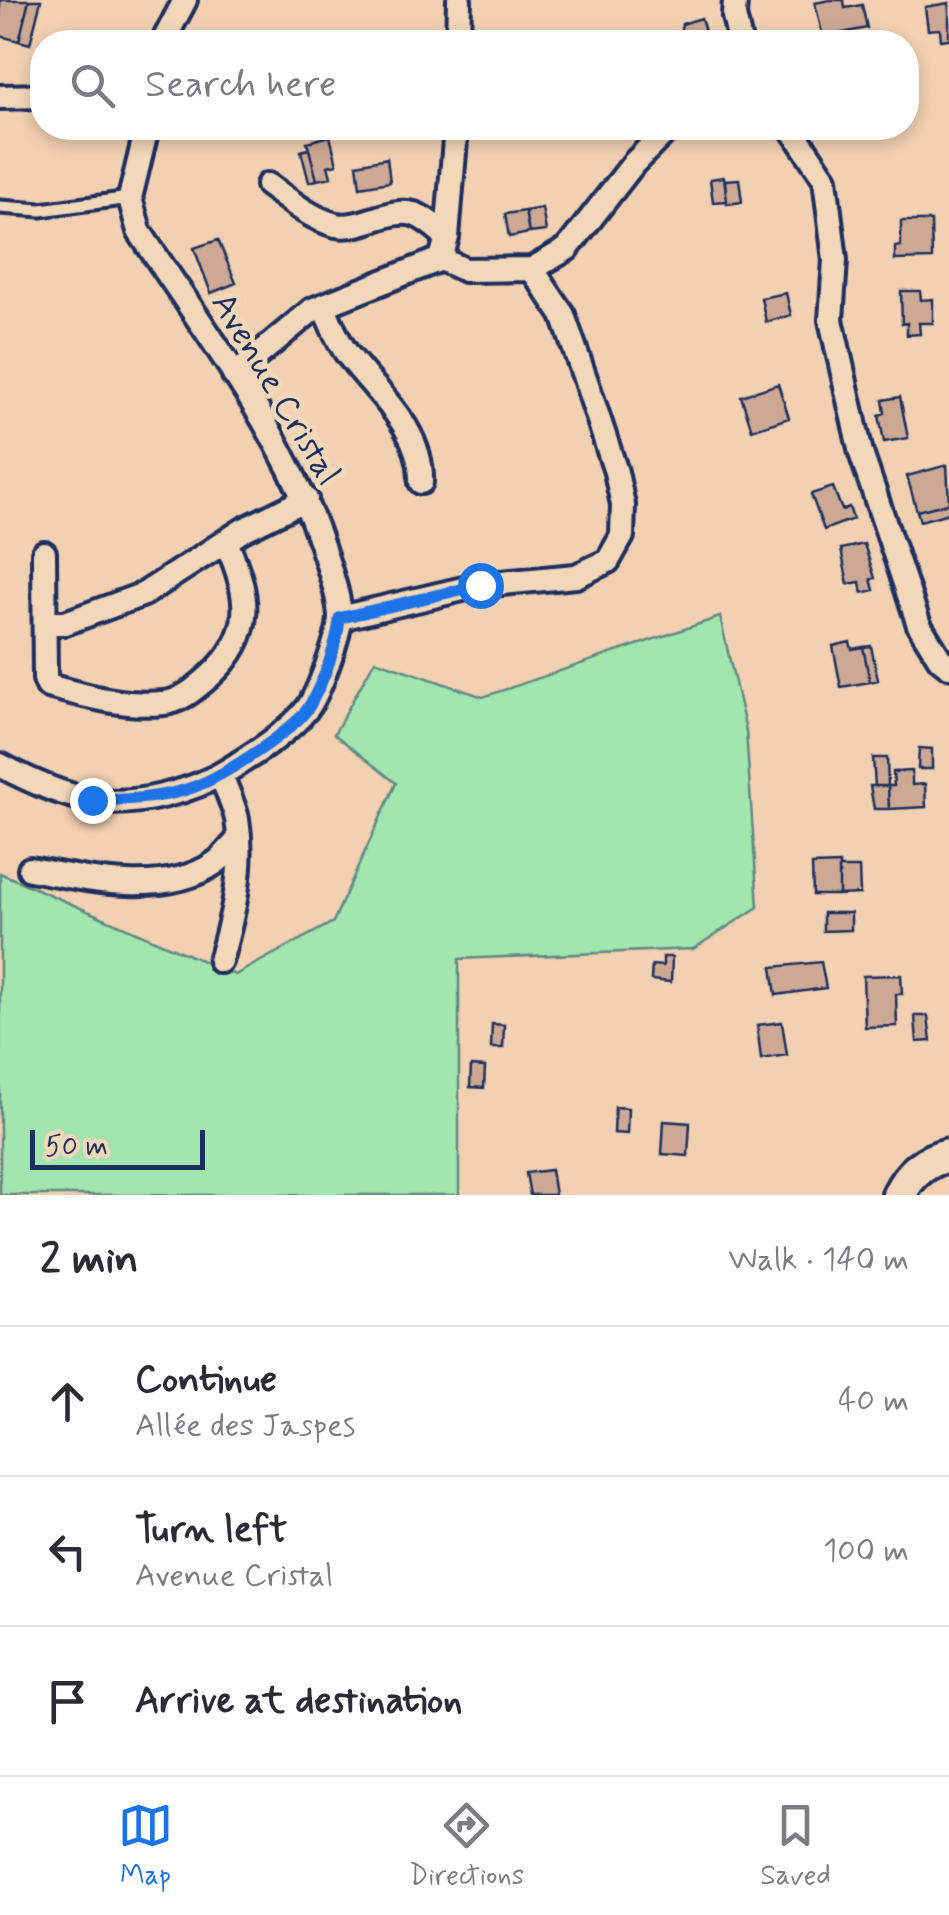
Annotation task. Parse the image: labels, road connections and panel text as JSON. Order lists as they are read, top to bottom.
{
  "streets": {
    "street": ["Avenue Cristal"]
  },
  "scale_bar": "50 m",
  "page": {
    "search": "Search here",
    "scale": "50 m",
    "heading": ["2 min", "Walk · 140 m"],
    "list": [
      ["Continue", "Allée des Jaspes", "40 m"],
      ["Turn left", "Avenue Cristal", "100 m"],
      "Arrive at destination"
    ],
    "nav": ["Map", "Directions", "Saved"]
  }
}
